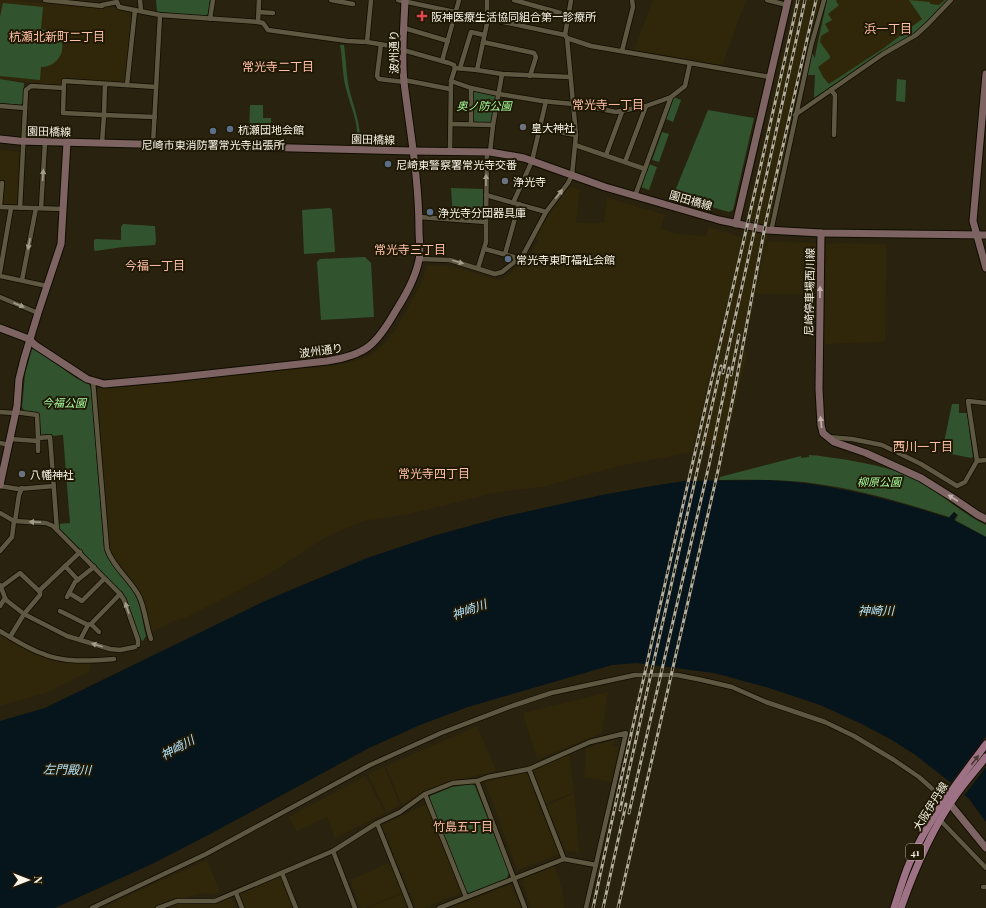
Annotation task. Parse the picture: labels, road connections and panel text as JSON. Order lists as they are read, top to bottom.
{
  "streets": {
    "main road": ["大阪伊丹線", "41"],
    "street": ["波州通り", "園田橋線", "尼崎停車場西川線"]
  },
  "crossings": [
    ["波州通り", "園田橋線"],
    ["園田橋線", "尼崎停車場西川線"]
  ],
  "one_way": ["尼崎停車場西川線"],
  "districts": [
    "浜一丁目",
    "杭瀬北新町二丁目",
    "常光寺二丁目",
    "常光寺一丁目",
    "常光寺三丁目",
    "今福一丁目",
    "西川一丁目",
    "常光寺四丁目",
    "竹島五丁目"
  ],
  "water": ["神崎川", "左門殿川"],
  "parks": ["奥ノ防公園", "今福公園", "柳原公園"],
  "places": {
    "health": ["阪神医療生活協同組合第一診療所"],
    "other": [
      "皇大神社",
      "杭瀬団地会館",
      "尼崎市東消防署常光寺出張所",
      "尼崎東警察署常光寺交番",
      "浄光寺",
      "浄光寺分団器具庫",
      "常光寺東町福祉会館",
      "八幡神社"
    ]
  },
  "north": "right"
}
